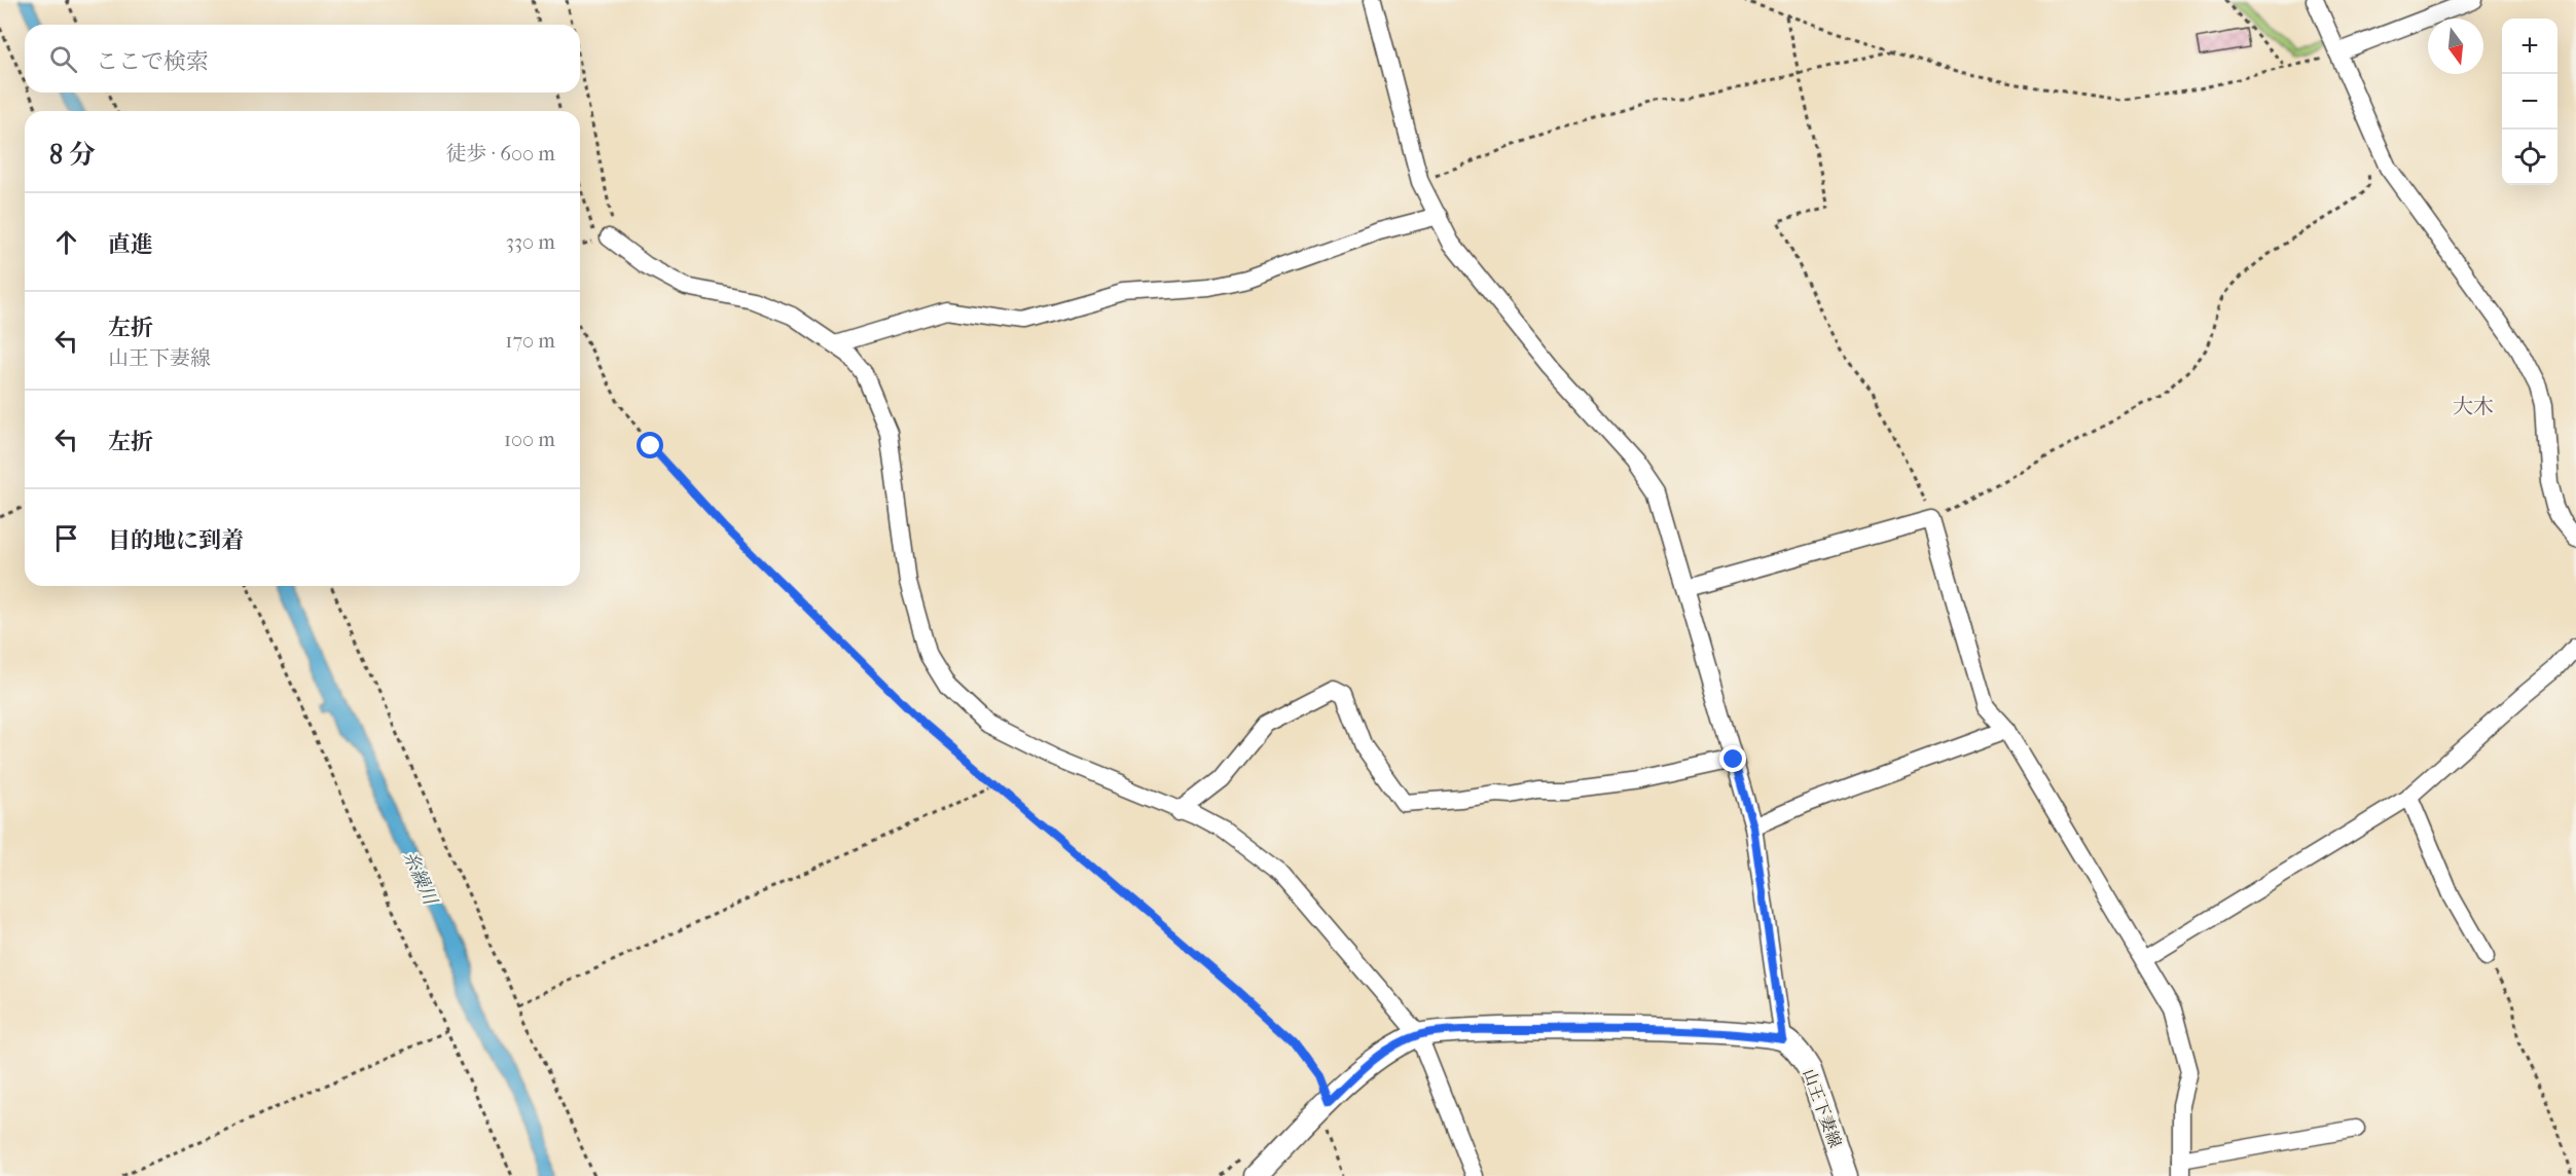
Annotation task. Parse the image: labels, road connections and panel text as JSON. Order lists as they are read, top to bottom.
{
  "streets": {
    "main road": ["山王下妻線"]
  },
  "districts": ["大木"],
  "water": ["糸繰川"],
  "north": "bottom",
  "page": {
    "map_buttons": ["+", "−"],
    "search": "ここで検索",
    "heading": ["8 分", "徒歩 · 600 m"],
    "list": [
      ["直進", "330 m"],
      ["左折", "山王下妻線", "170 m"],
      ["左折", "100 m"],
      "目的地に到着"
    ]
  }
}
